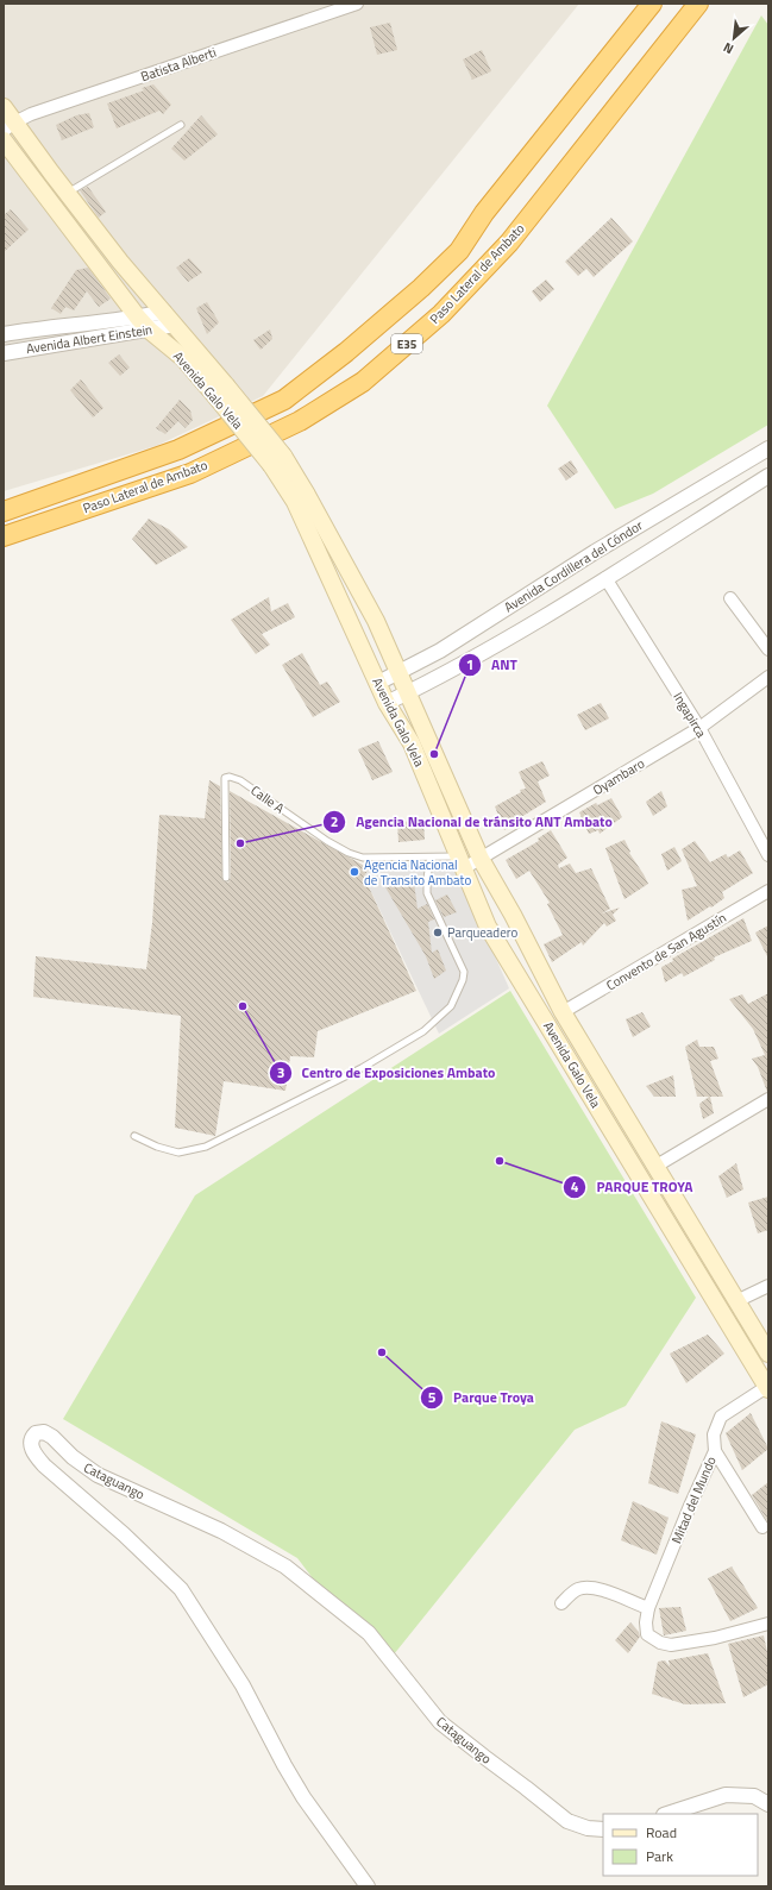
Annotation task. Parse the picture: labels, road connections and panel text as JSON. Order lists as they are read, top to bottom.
{
  "streets": {
    "highway": ["Paso Lateral de Ambato", "E35"],
    "main road": ["Avenida Galo Vela"],
    "street": [
      "Batista Alberti",
      "Avenida Albert Einstein",
      "Avenida Cordillera del Cóndor",
      "Ingapirca",
      "Oyambaro",
      "Convento de San Agustín",
      "Cataguango",
      "Mitad del Mundo"
    ],
    "lane": ["Calle A"]
  },
  "crossings": [
    ["Batista Alberti", "Avenida Galo Vela"],
    ["Avenida Albert Einstein", "Avenida Galo Vela"],
    ["Avenida Galo Vela", "Avenida Cordillera del Cóndor"],
    ["Avenida Galo Vela", "Oyambaro"],
    ["Avenida Galo Vela", "Calle A"],
    ["Avenida Galo Vela", "Convento de San Agustín"],
    ["Avenida Galo Vela", "Mitad del Mundo"],
    ["Avenida Cordillera del Cóndor", "Ingapirca"],
    ["Ingapirca", "Oyambaro"],
    ["Oyambaro", "Calle A"]
  ],
  "places": [
    "ANT",
    "Agencia Nacional de tránsito ANT Ambato",
    "Agencia Nacional de Transito Ambato",
    "Parqueadero",
    "Centro de Exposiciones Ambato",
    "PARQUE TROYA",
    "Parque Troya"
  ],
  "legend": ["Road", "Park"],
  "north": "bottom left"
}
